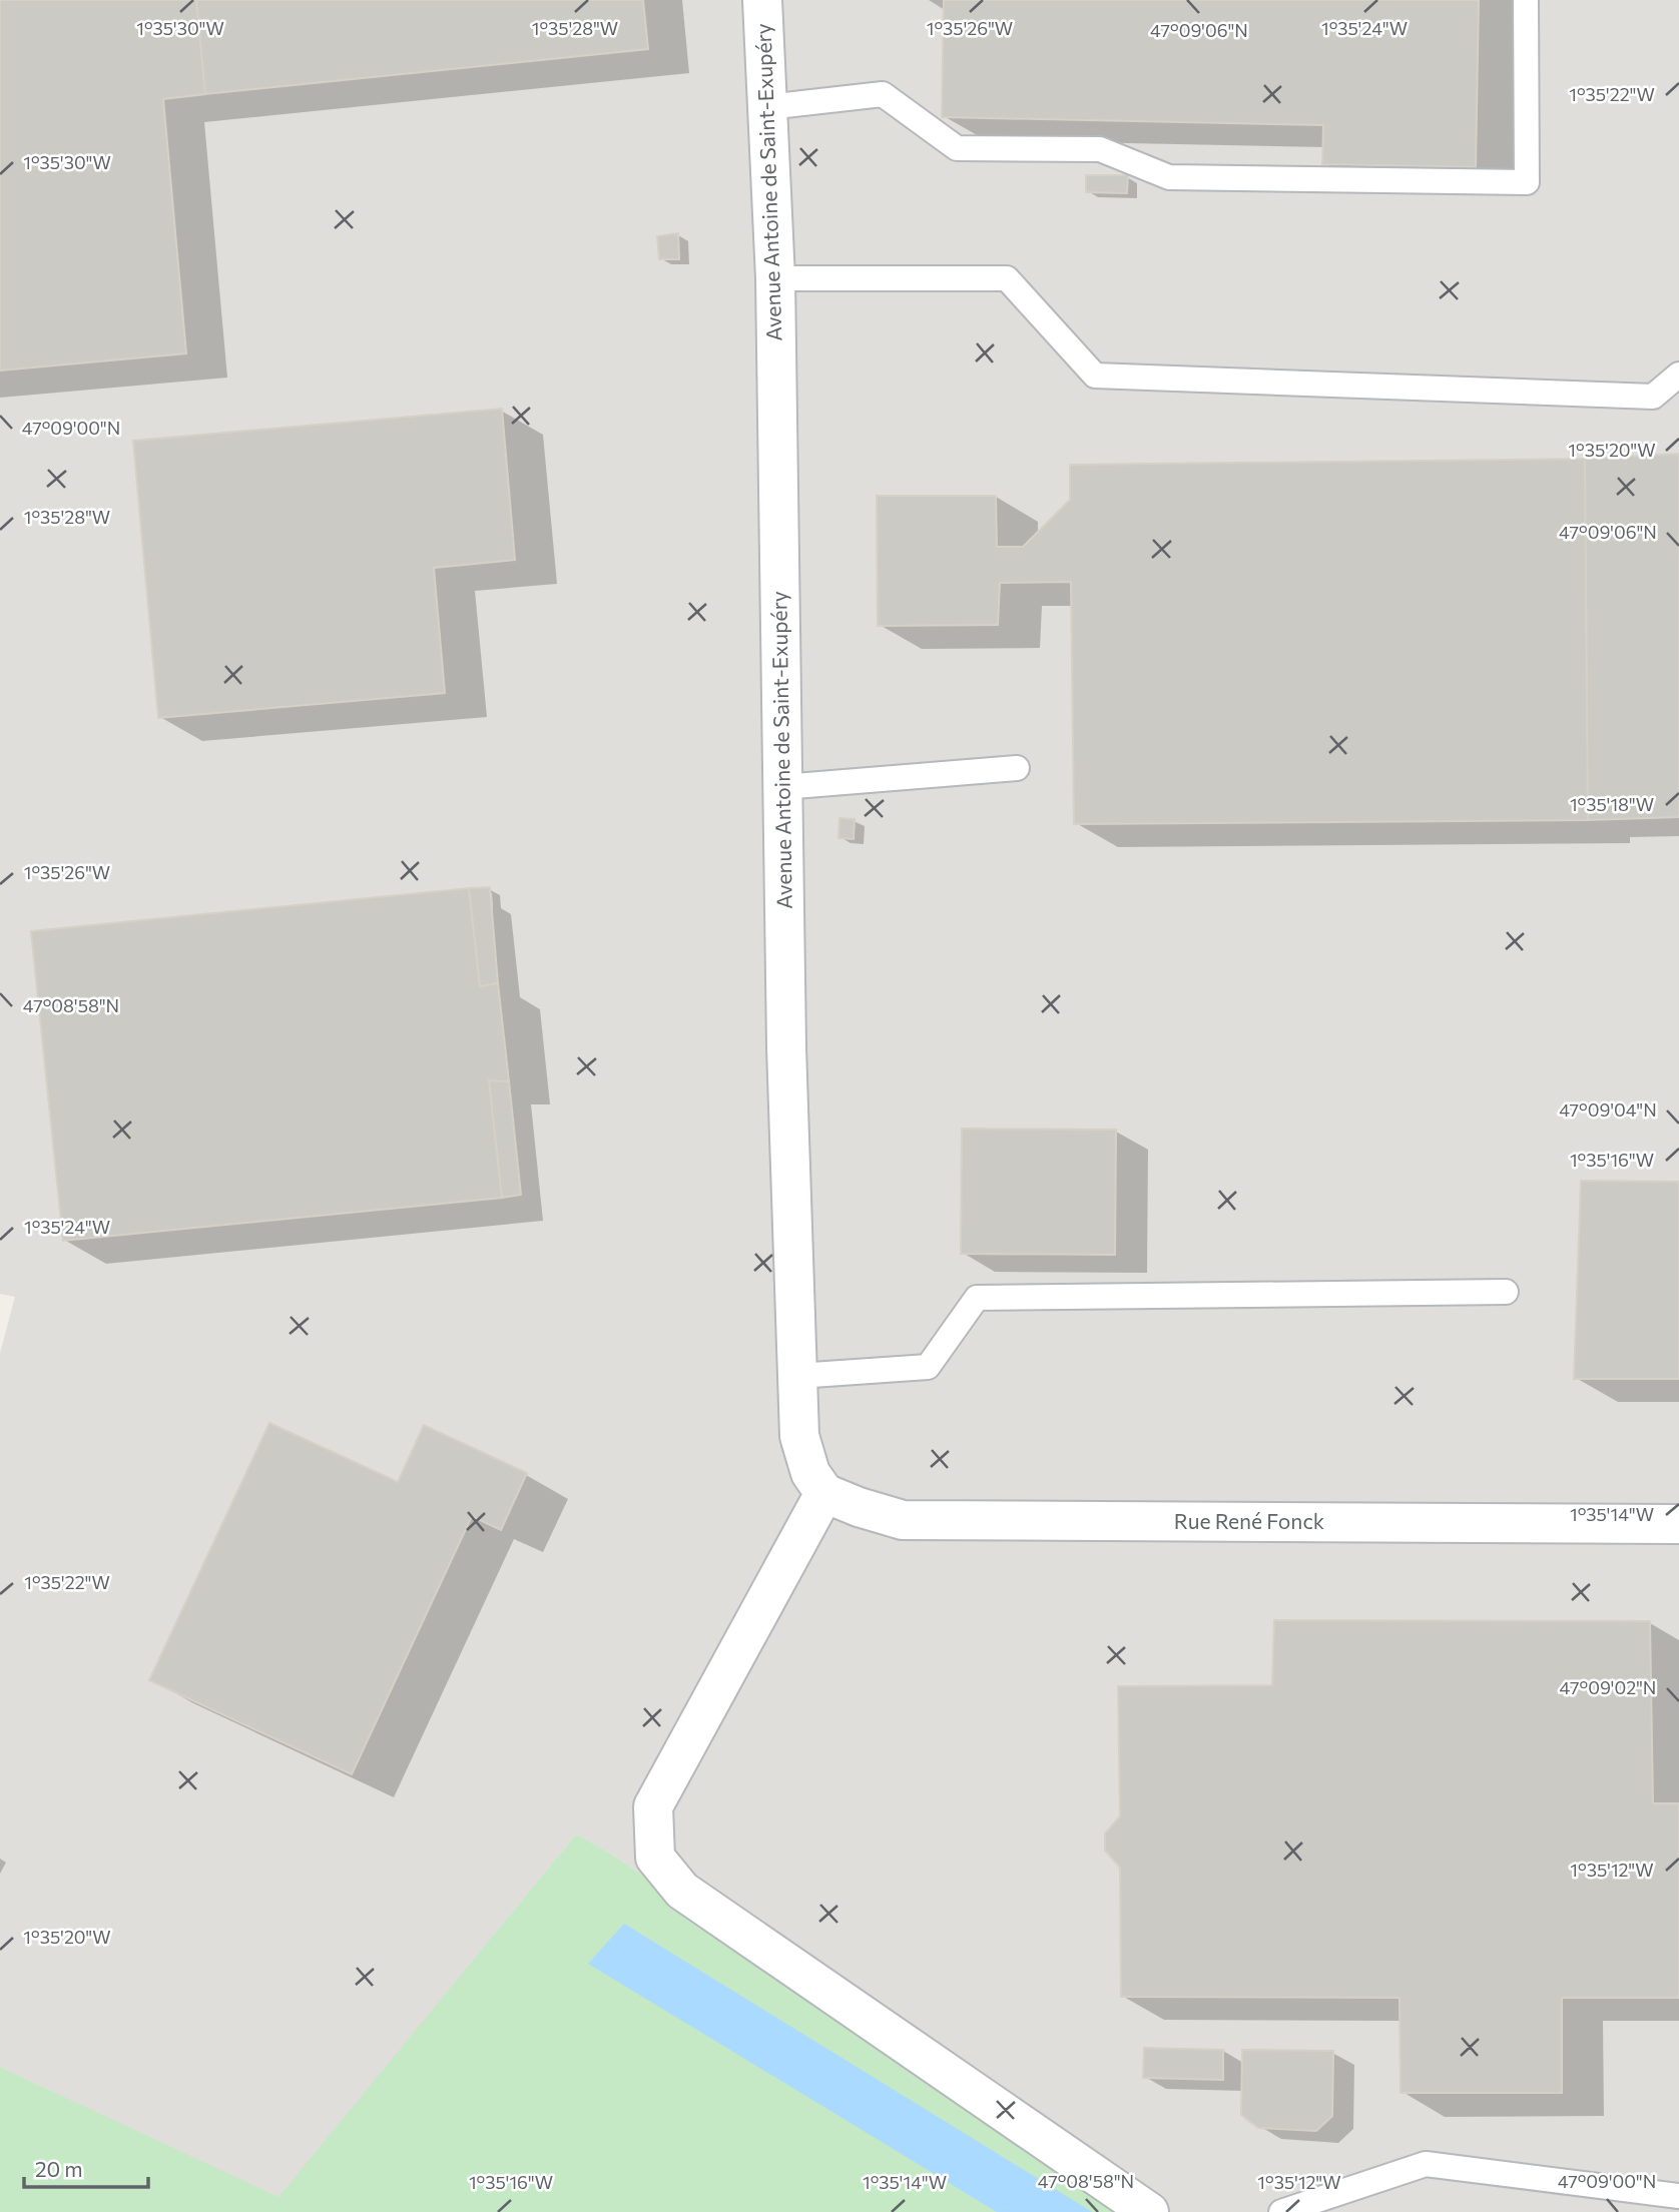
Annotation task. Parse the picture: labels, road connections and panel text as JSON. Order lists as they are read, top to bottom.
{
  "streets": {
    "street": ["Avenue Antoine de Saint-Exupéry", "Rue René Fonck"]
  },
  "crossings": [
    ["Avenue Antoine de Saint-Exupéry", "Rue René Fonck"]
  ],
  "scale_bar": "20 m",
  "coordinates": [
    "1°35'30\"W",
    "1°35'28\"W",
    "1°35'26\"W",
    "1°35'24\"W",
    "47°09'06\"N",
    "1°35'22\"W",
    "47°09'00\"N",
    "1°35'20\"W",
    "1°35'18\"W",
    "47°08'58\"N",
    "47°09'04\"N",
    "1°35'16\"W",
    "1°35'14\"W",
    "47°09'02\"N",
    "1°35'12\"W"
  ]
}
